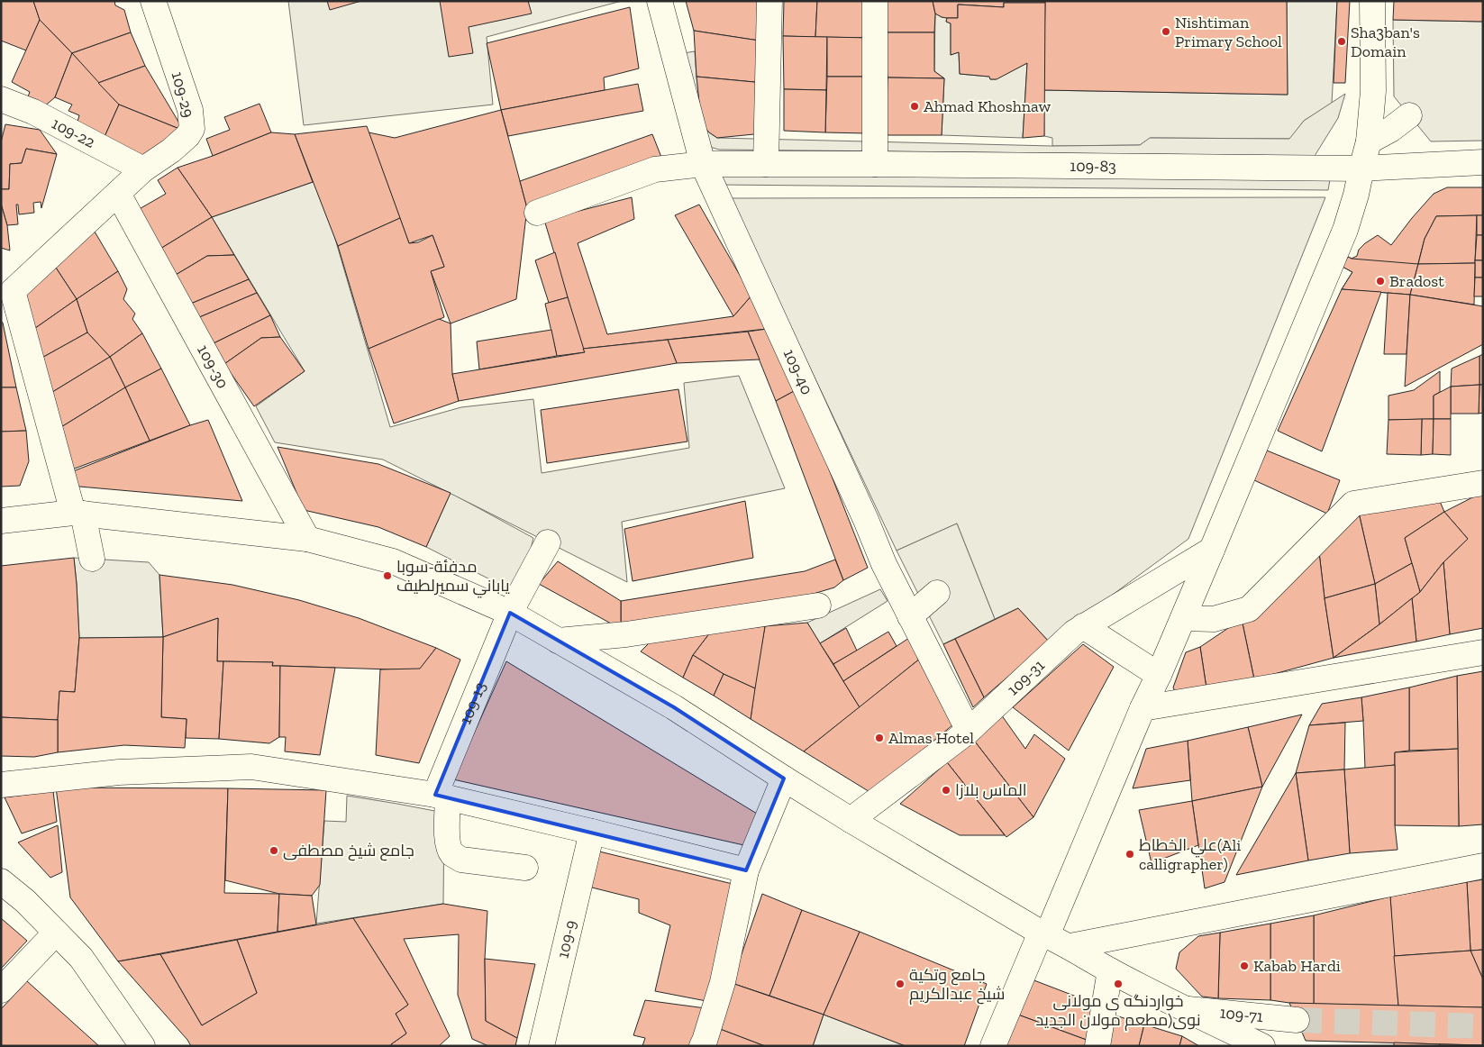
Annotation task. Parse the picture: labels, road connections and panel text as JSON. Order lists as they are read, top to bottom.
{
  "streets": {
    "street": [
      "109-29",
      "109-22",
      "109-83",
      "109-30",
      "109-40",
      "109-31",
      "109-13",
      "109-9",
      "109-71"
    ]
  },
  "crossings": [
    ["109-29", "109-22"],
    ["109-83", "109-40"],
    ["109-40", "109-31"]
  ],
  "places": [
    "Nishtiman Primary School",
    "Sha3ban's Domain",
    "Ahmad Khoshnaw",
    "Bradost",
    "مدفئة-سوبا ياباني سميرلطيف",
    "Almas Hotel",
    "الماس بلازا",
    "جامع شيخ مصطفى",
    "علي الخطاط(Ali calligrapher)",
    "Kabab Hardi",
    "جامع وتكية شيخ عبدالكريم",
    "خواردنگه ی مولانی نوی(مطعم مولان الجديد"
  ]
}
